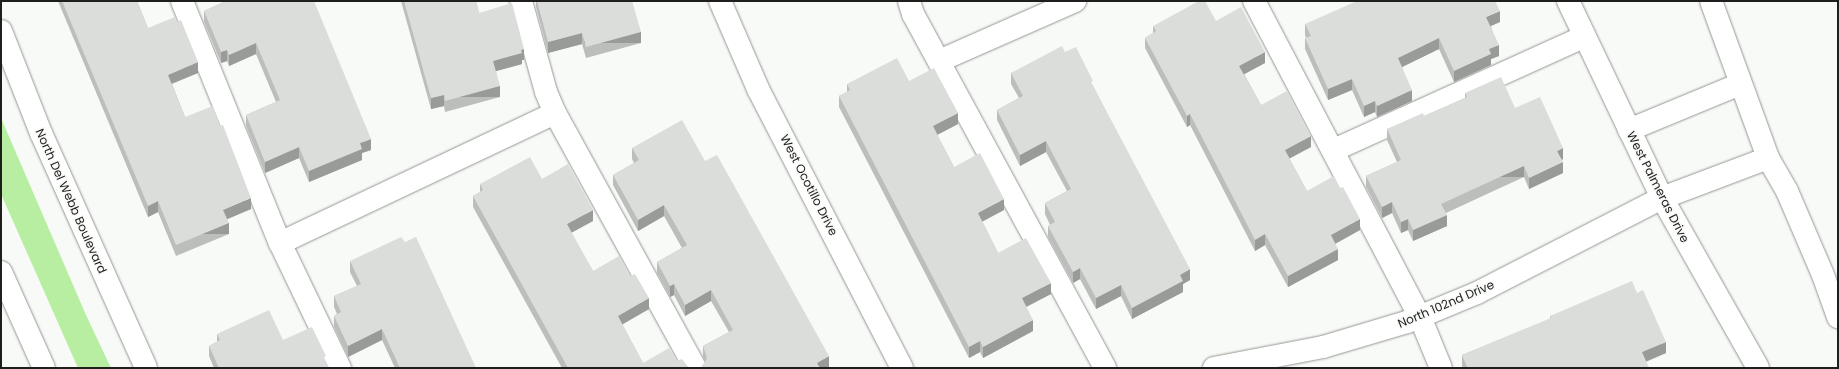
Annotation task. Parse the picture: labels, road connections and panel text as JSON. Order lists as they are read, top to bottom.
{
  "streets": {
    "street": [
      "West Ocotillo Drive",
      "West Palmeras Drive",
      "North Del Webb Boulevard",
      "North 102nd Drive"
    ]
  },
  "crossings": [
    ["West Palmeras Drive", "North 102nd Drive"]
  ]
}
